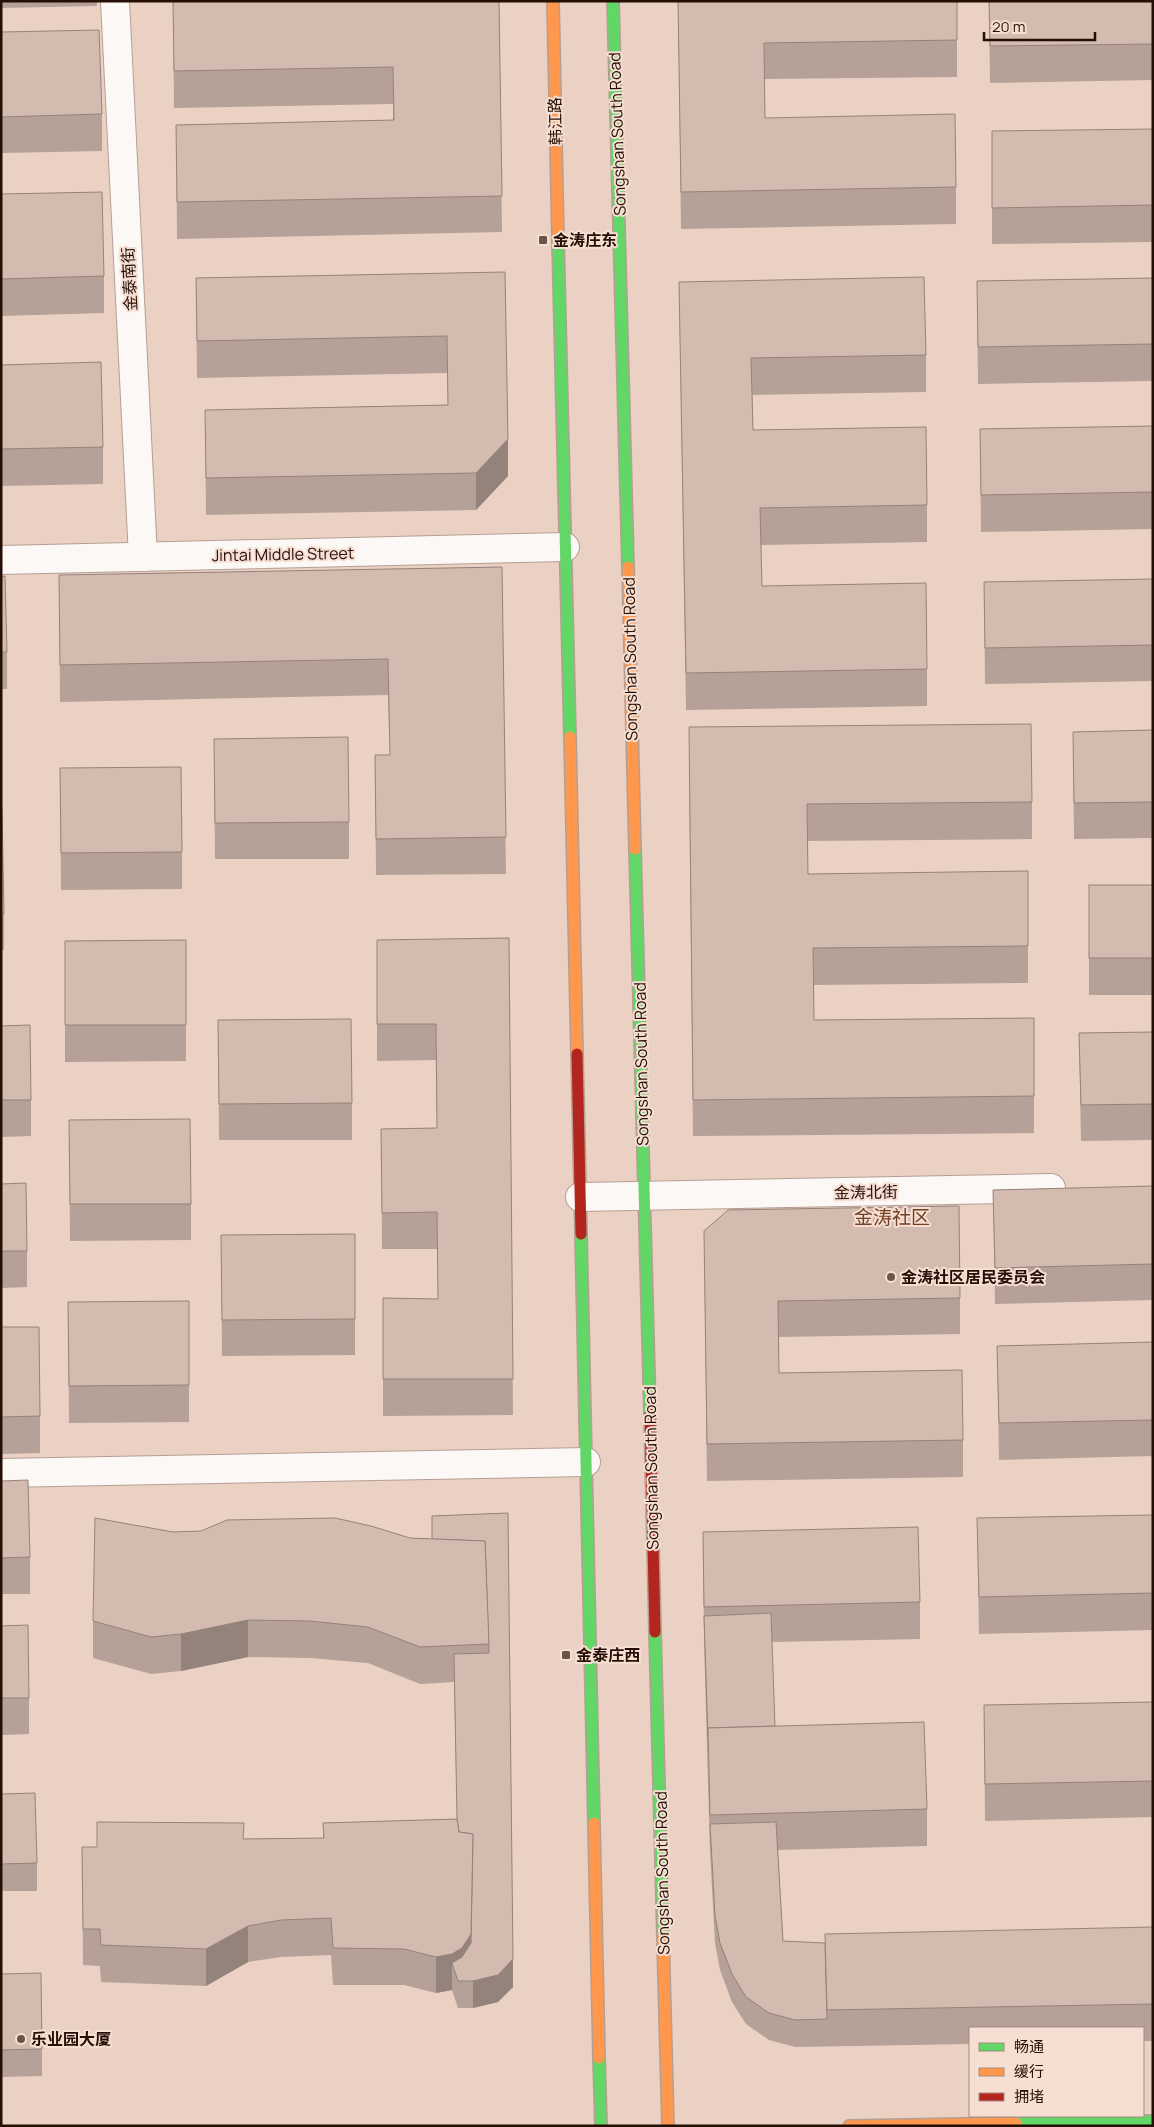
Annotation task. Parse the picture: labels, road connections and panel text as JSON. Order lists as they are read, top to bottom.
{
  "streets": {
    "street": [
      "韩江路",
      "Songshan South Road",
      "金泰南街",
      "Jintai Middle Street",
      "金涛北街"
    ]
  },
  "crossings": [
    ["韩江路", "Jintai Middle Street"],
    ["Songshan South Road", "金涛北街"],
    ["金泰南街", "Jintai Middle Street"]
  ],
  "districts": ["金涛社区"],
  "places": {
    "transit": ["金涛庄东", "金泰庄西"],
    "other": ["金涛社区居民委员会", "乐业园大厦"]
  },
  "legend": ["畅通", "缓行", "拥堵"],
  "scale_bar": "20 m"
}
